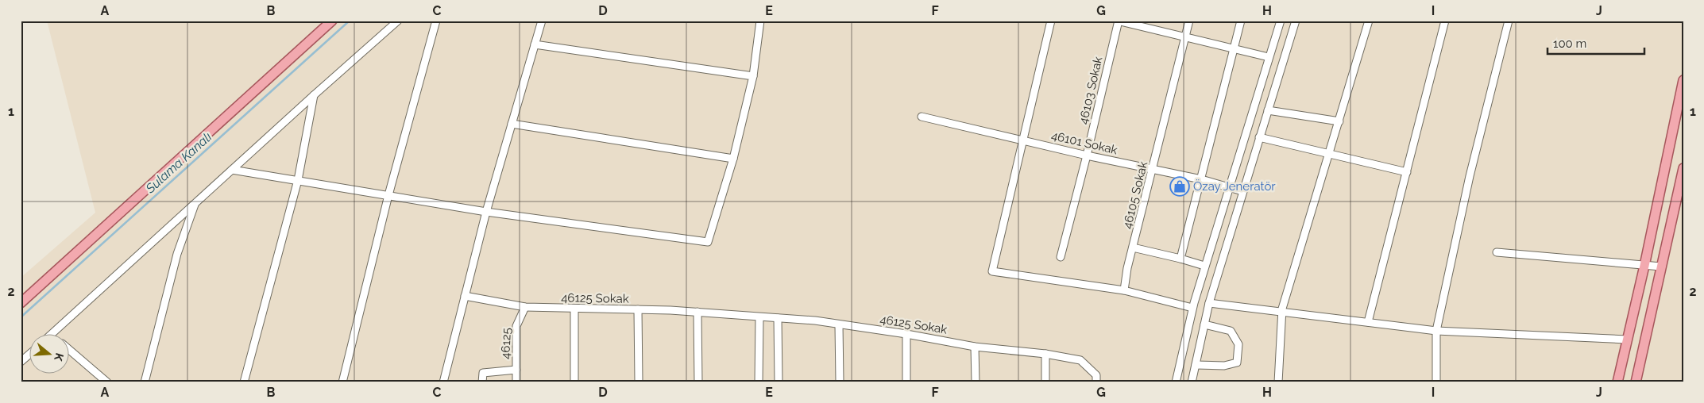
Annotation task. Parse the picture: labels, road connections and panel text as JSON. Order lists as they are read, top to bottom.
{
  "streets": {
    "street": [
      "46103 Sokak",
      "46101 Sokak",
      "46105 Sokak",
      "46125 Sokak",
      "46125"
    ]
  },
  "crossings": [
    ["46103 Sokak", "46101 Sokak"],
    ["46101 Sokak", "46105 Sokak"],
    ["46125 Sokak", "46125"]
  ],
  "water": ["Sulama Kanalı"],
  "places": {
    "shop": ["Özay Jeneratör"]
  },
  "scale_bar": "100 m",
  "north": "right",
  "grid": {
    "columns": [
      "A",
      "B",
      "C",
      "D",
      "E",
      "F",
      "G",
      "H",
      "I",
      "J"
    ],
    "rows": ["1", "2"]
  }
}
